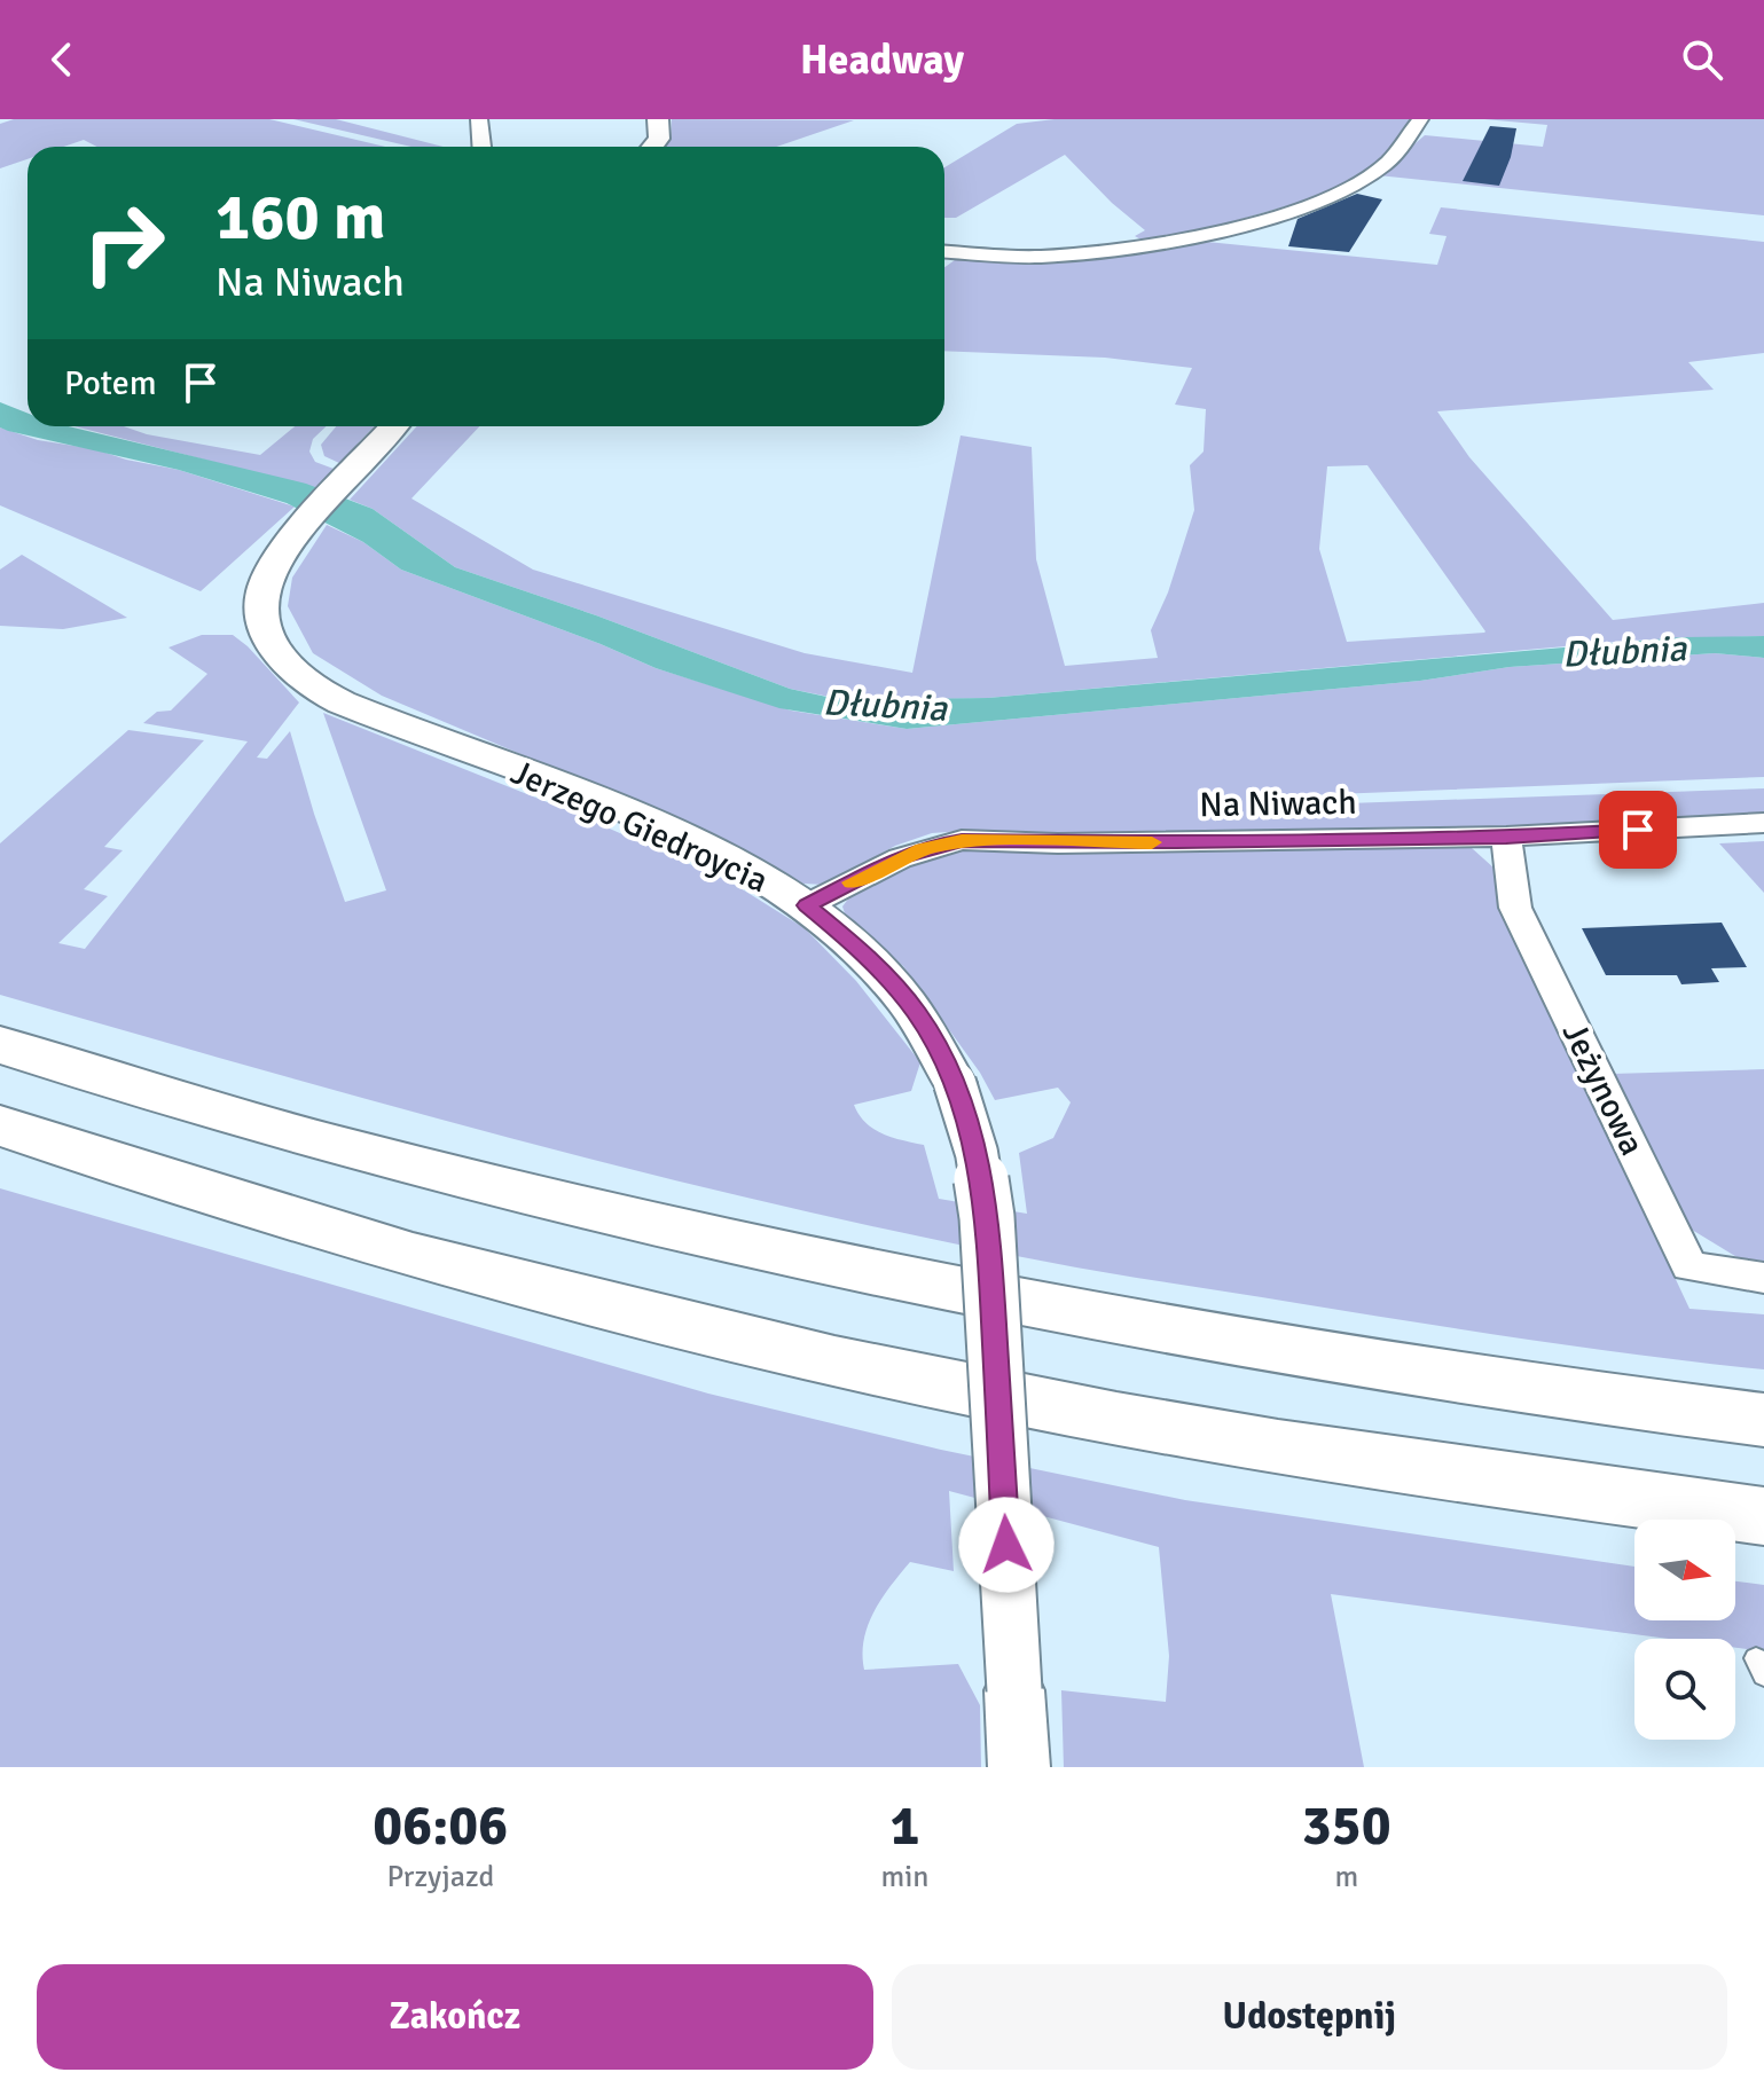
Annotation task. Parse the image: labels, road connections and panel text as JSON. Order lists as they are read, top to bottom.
{
  "streets": {
    "street": ["Na Niwach", "Jerzego Giedroycia", "Jeżynowa"]
  },
  "crossings": [
    ["Na Niwach", "Jerzego Giedroycia"],
    ["Na Niwach", "Jeżynowa"]
  ],
  "water": ["Dłubnia"],
  "north": "right",
  "page": {
    "header": "Headway",
    "turn": ["160 m", "Na Niwach"],
    "then": "Potem",
    "eta": [
      "06:06",
      "Przyjazd",
      "1",
      "min",
      "350",
      "m"
    ],
    "buttons": ["Zakończ", "Udostępnij"]
  }
}
